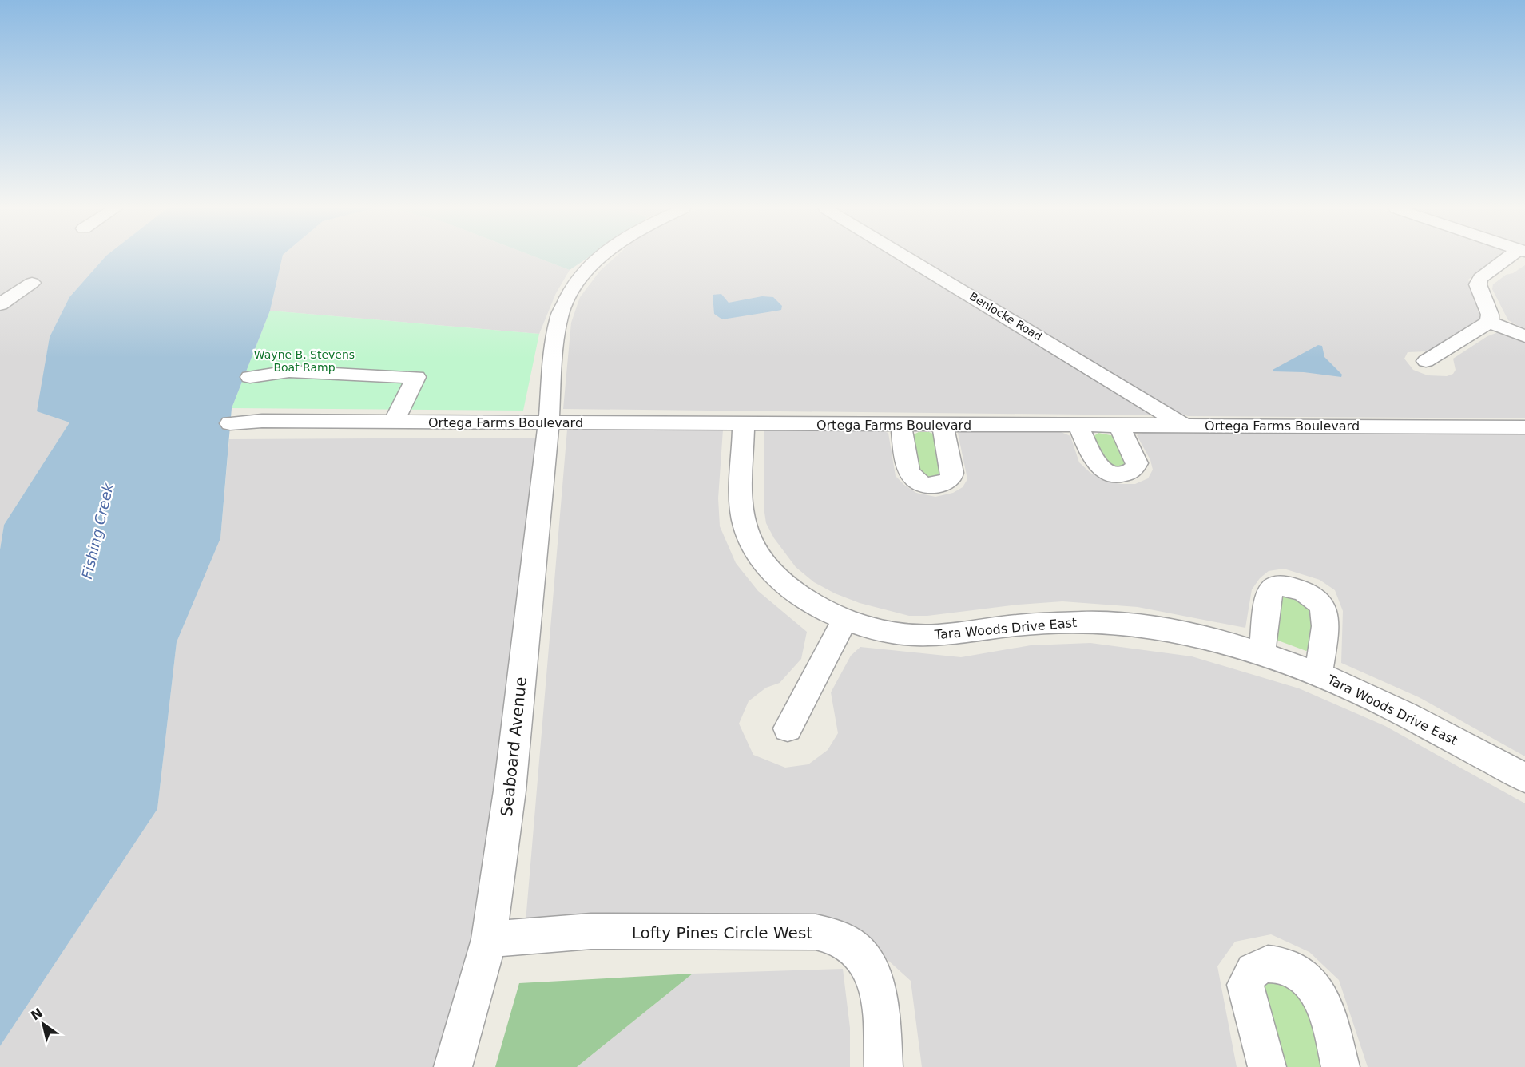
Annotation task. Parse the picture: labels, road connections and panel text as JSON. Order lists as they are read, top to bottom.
{
  "streets": {
    "street": [
      "Benlocke Road",
      "Ortega Farms Boulevard",
      "Tara Woods Drive East",
      "Seaboard Avenue",
      "Lofty Pines Circle West"
    ]
  },
  "crossings": [
    ["Benlocke Road", "Ortega Farms Boulevard"],
    ["Ortega Farms Boulevard", "Tara Woods Drive East"],
    ["Ortega Farms Boulevard", "Seaboard Avenue"],
    ["Seaboard Avenue", "Lofty Pines Circle West"]
  ],
  "water": ["Fishing Creek"],
  "parks": ["Wayne B. Stevens Boat Ramp"],
  "north": "top left"
}
